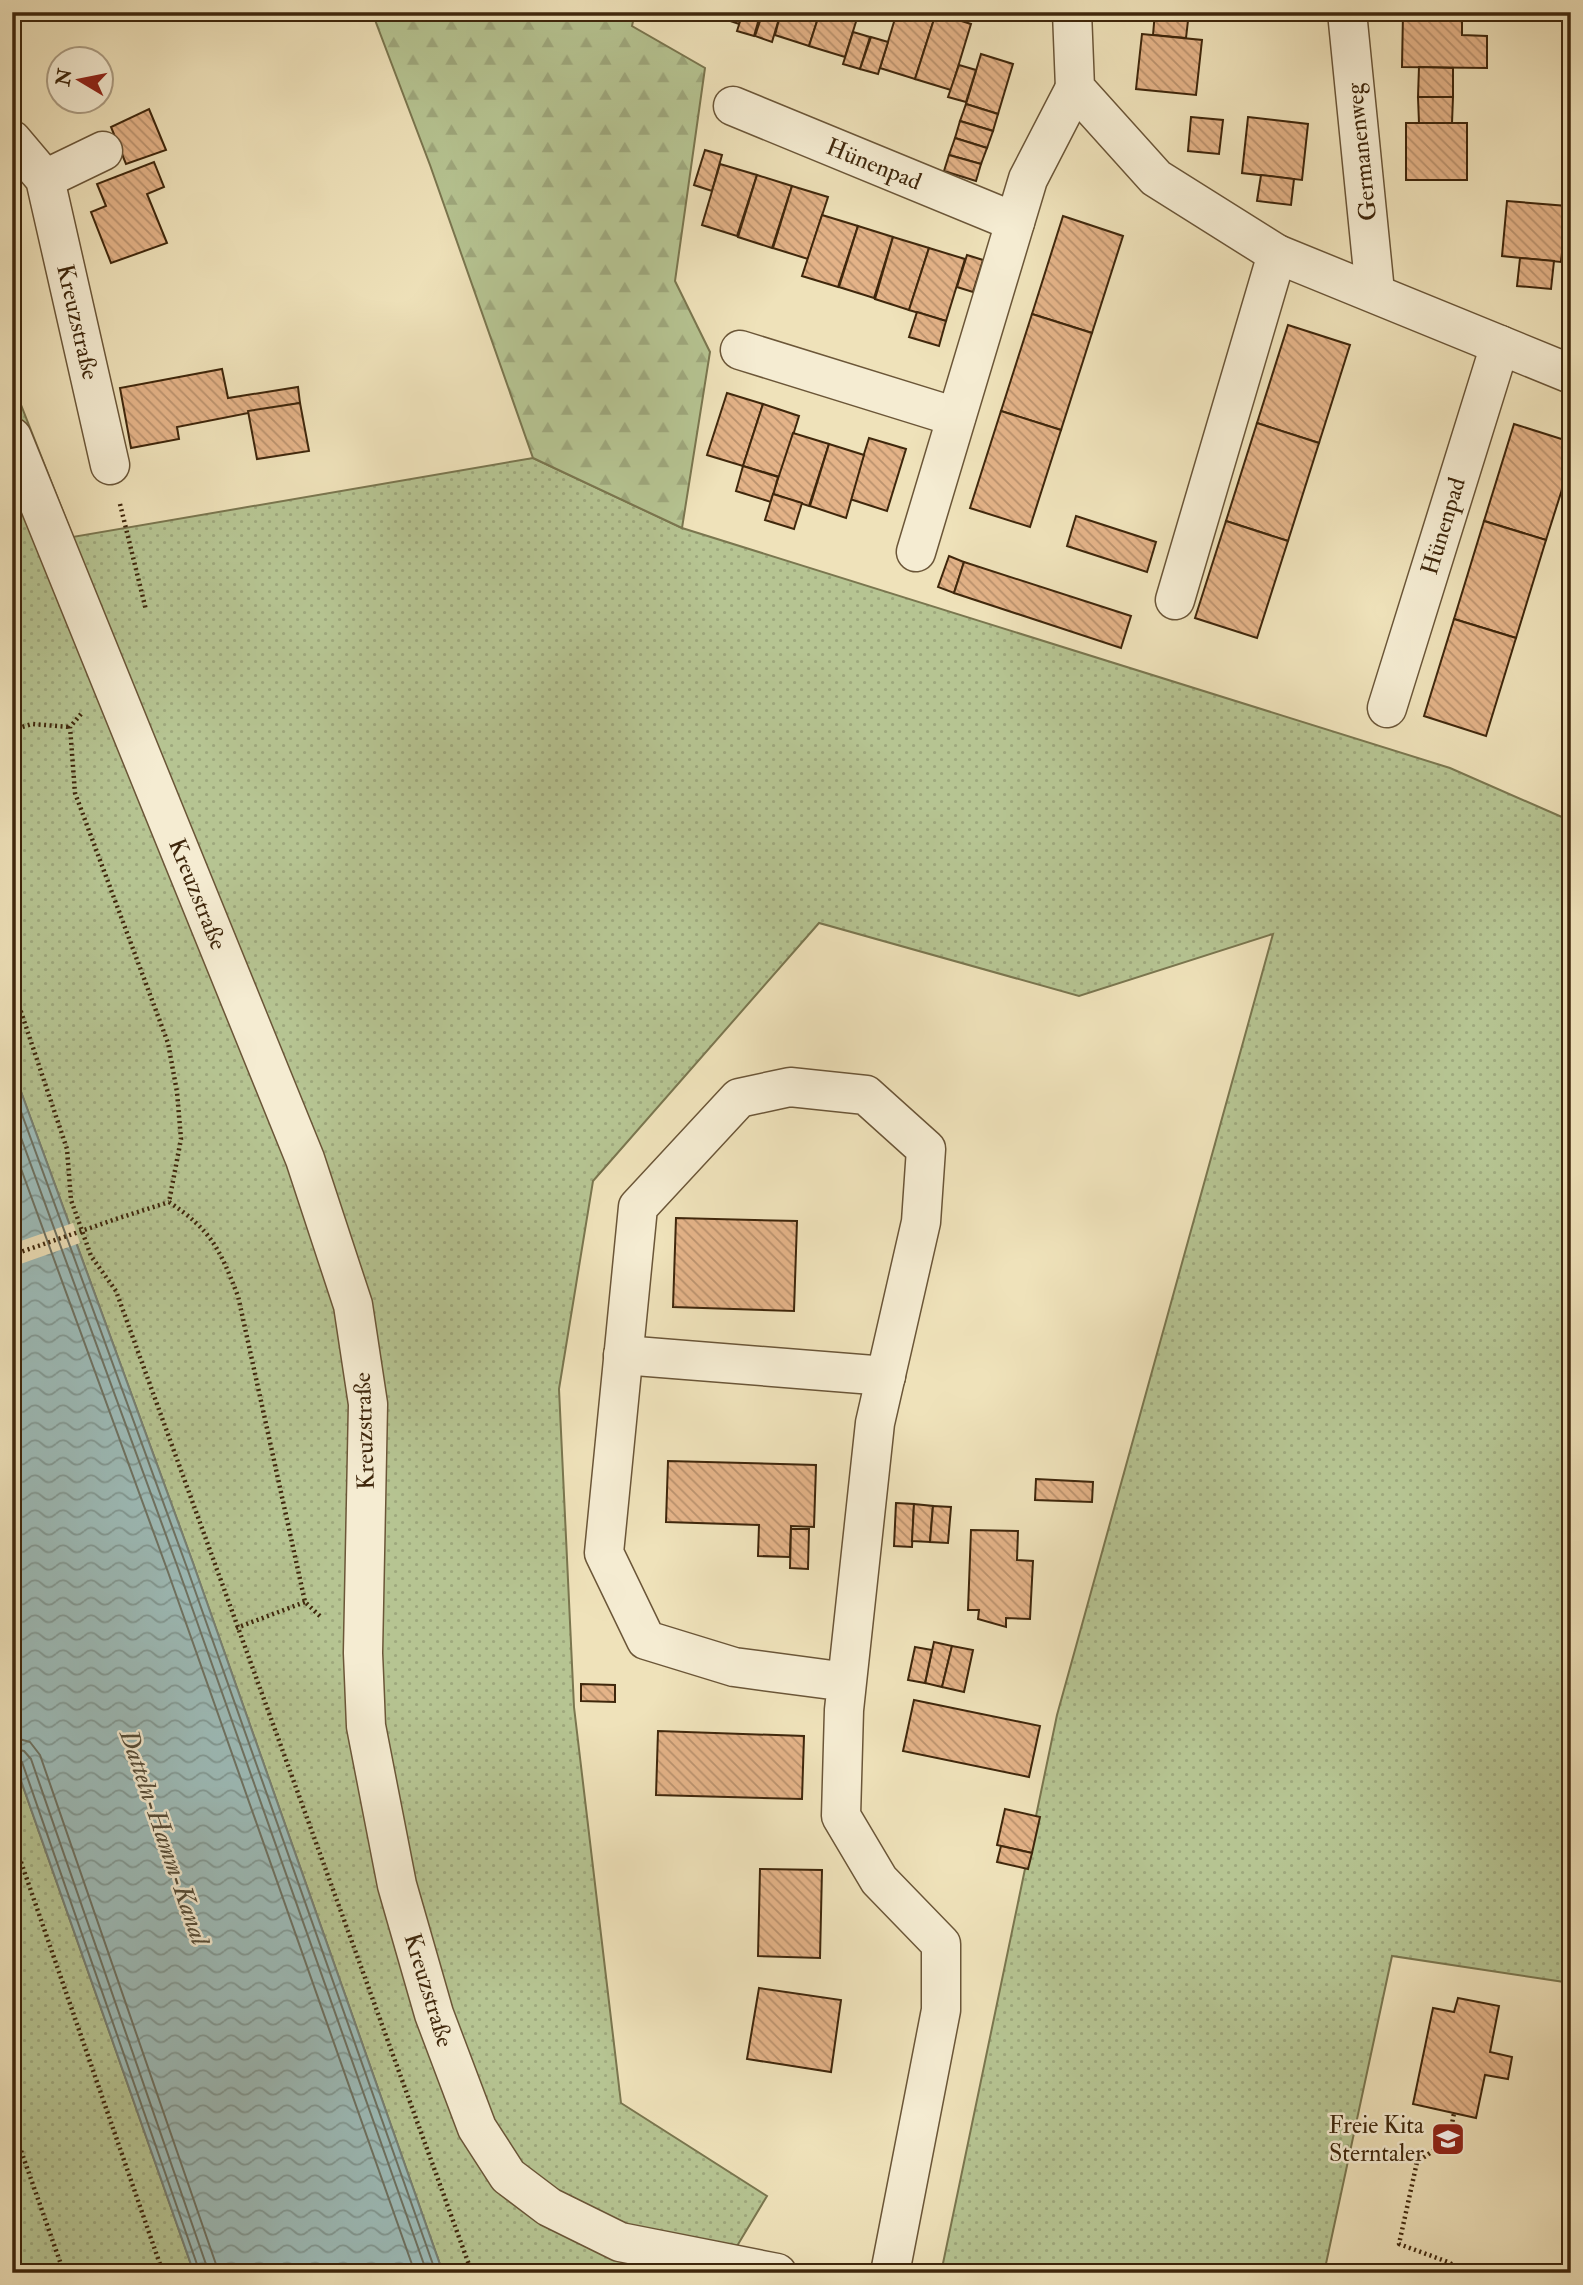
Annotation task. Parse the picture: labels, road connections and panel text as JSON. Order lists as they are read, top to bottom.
{
  "streets": {
    "street": ["Germanenweg", "Hünenpad", "Kreuzstraße"]
  },
  "water": ["Datteln-Hamm-Kanal"],
  "places": {
    "school or university": ["Freie Kita Sterntaler"]
  },
  "north": "left"
}
